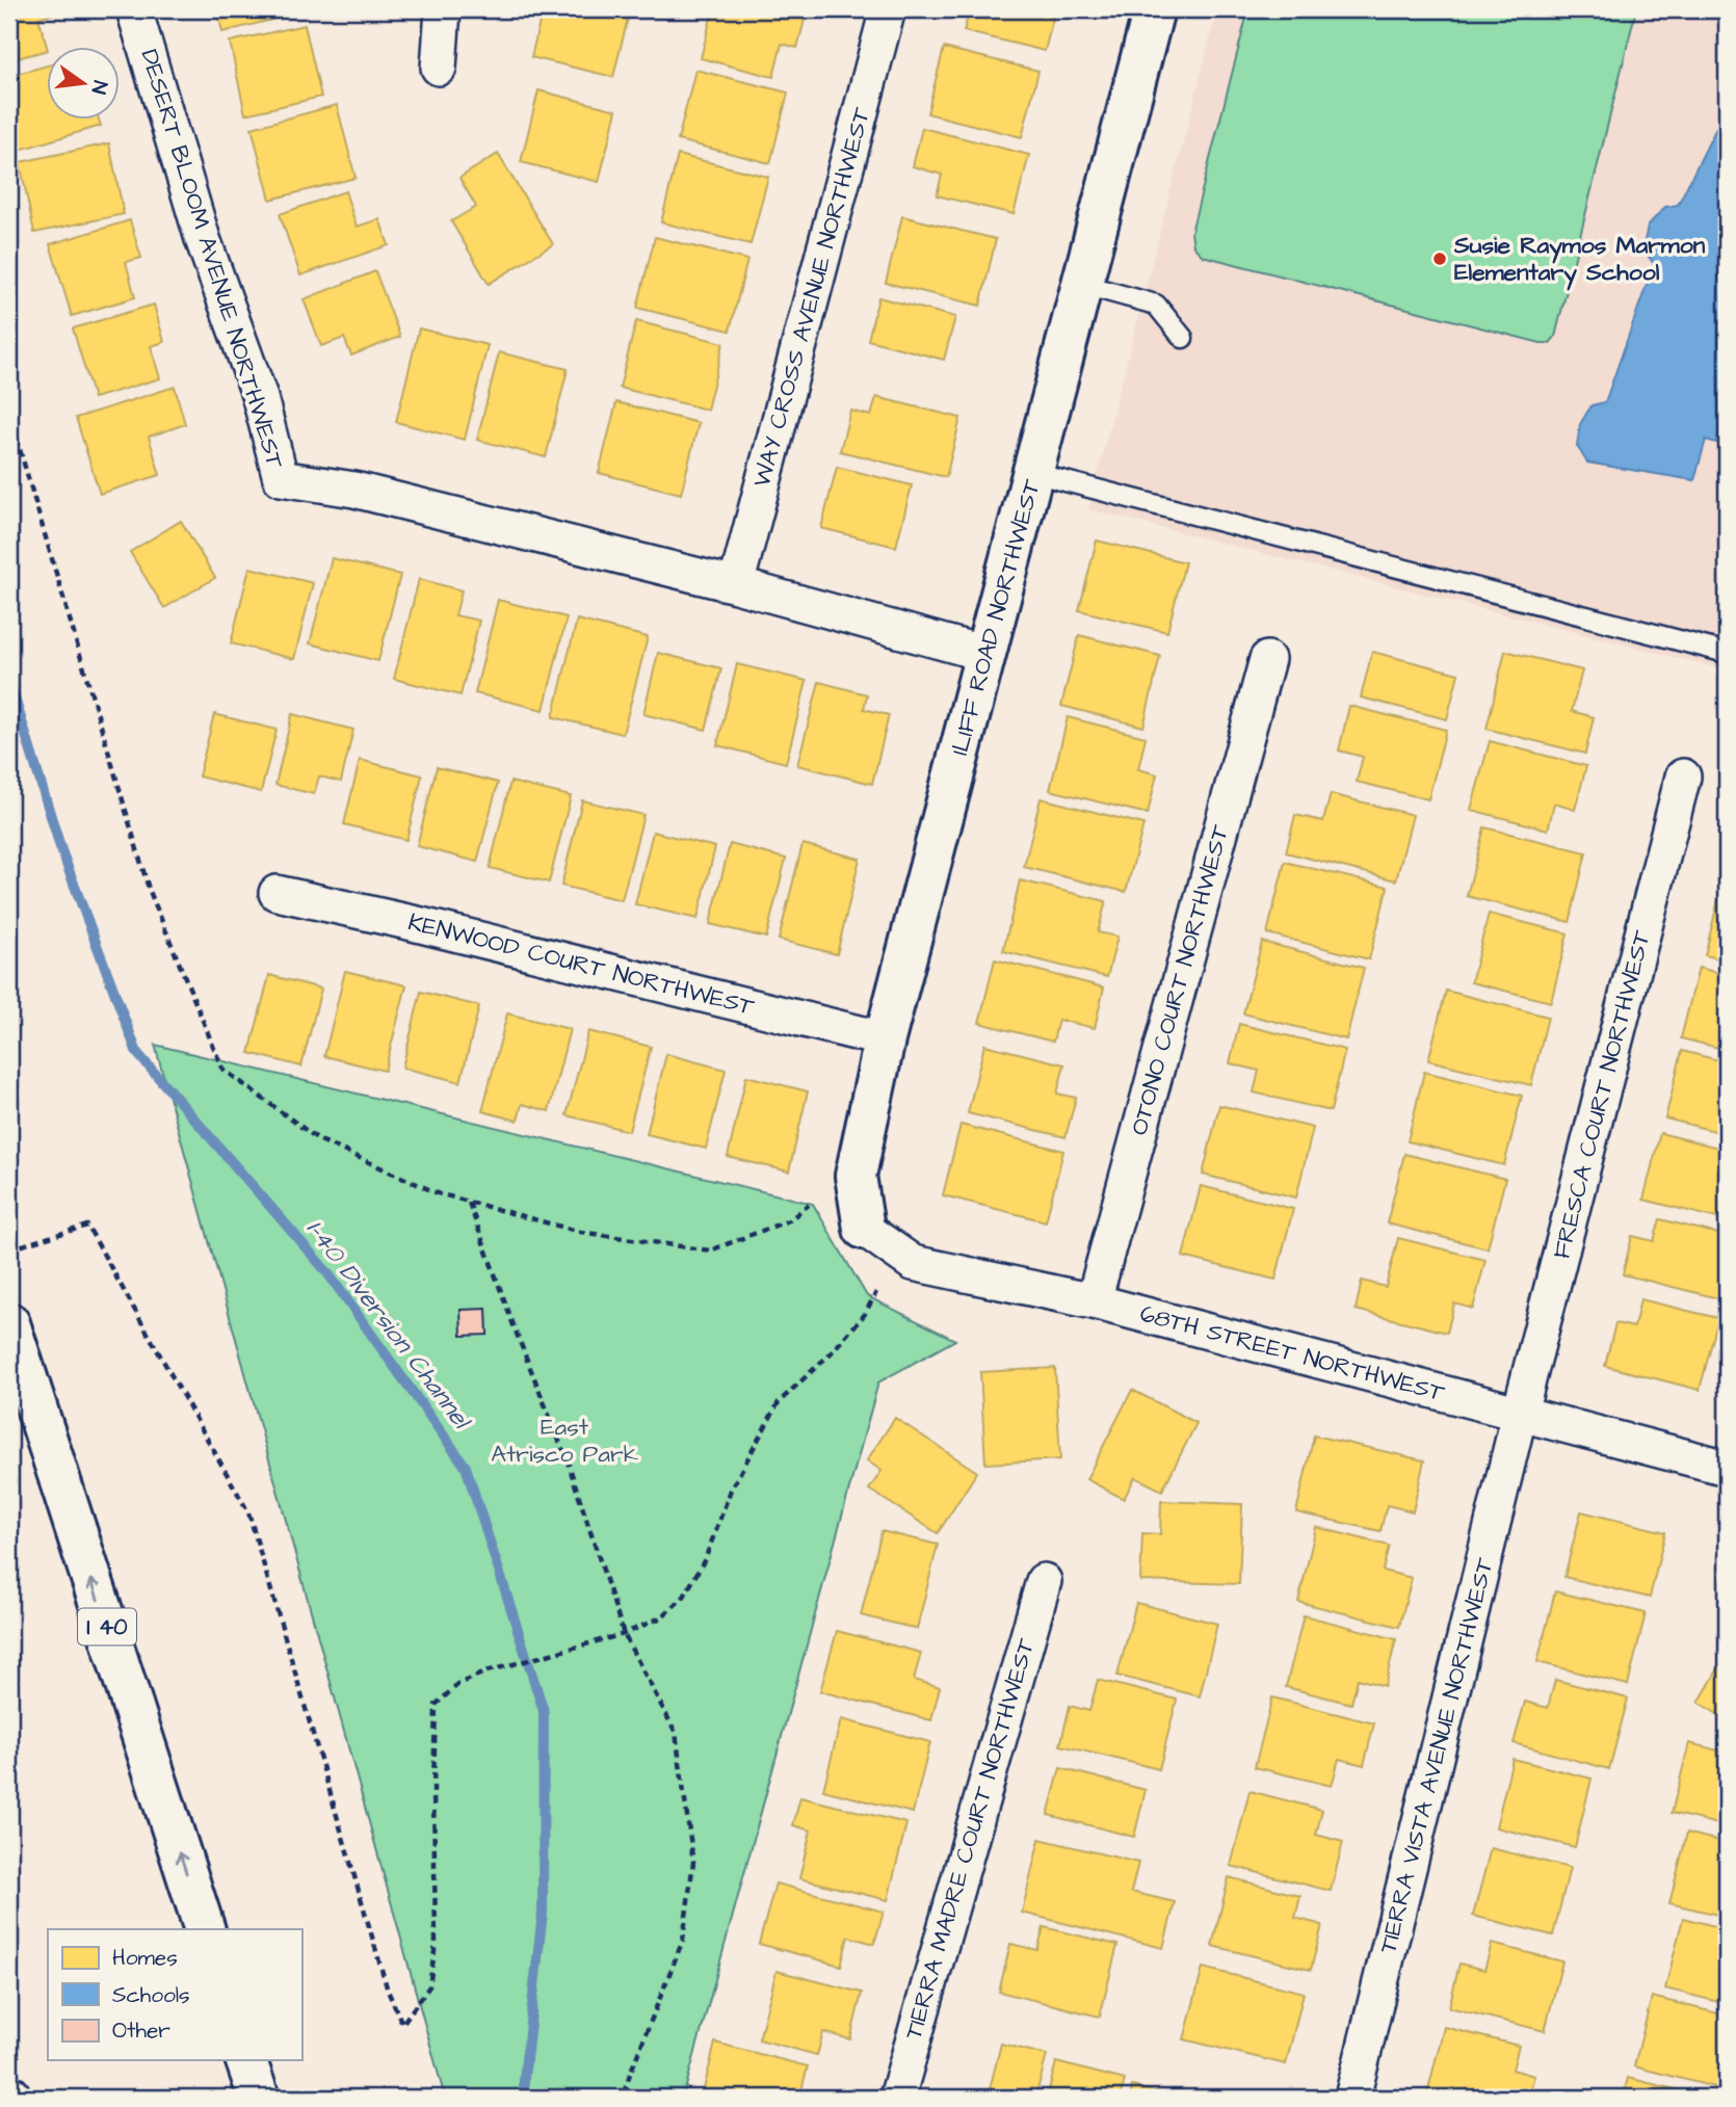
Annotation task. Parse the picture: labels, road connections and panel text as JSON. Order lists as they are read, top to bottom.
{
  "streets": {
    "main road": ["ILIFF ROAD NORTHWEST", "I 40"],
    "street": [
      "DESERT BLOOM AVENUE NORTHWEST",
      "WAY CROSS AVENUE NORTHWEST",
      "KENWOOD COURT NORTHWEST",
      "OTONO COURT NORTHWEST",
      "FRESCA COURT NORTHWEST",
      "68TH STREET NORTHWEST",
      "TIERRA VISTA AVENUE NORTHWEST",
      "TIERRA MADRE COURT NORTHWEST"
    ]
  },
  "crossings": [
    ["DESERT BLOOM AVENUE NORTHWEST", "WAY CROSS AVENUE NORTHWEST"],
    ["ILIFF ROAD NORTHWEST", "KENWOOD COURT NORTHWEST"],
    ["ILIFF ROAD NORTHWEST", "68TH STREET NORTHWEST"],
    ["OTONO COURT NORTHWEST", "68TH STREET NORTHWEST"],
    ["FRESCA COURT NORTHWEST", "68TH STREET NORTHWEST"],
    ["FRESCA COURT NORTHWEST", "TIERRA VISTA AVENUE NORTHWEST"],
    ["68TH STREET NORTHWEST", "TIERRA VISTA AVENUE NORTHWEST"]
  ],
  "water": ["I-40 Diversion Channel"],
  "parks": ["East Atrisco Park"],
  "places": ["Susie Raymos Marmon Elementary School"],
  "legend": ["Homes", "Schools", "Other"],
  "north": "right"
}
